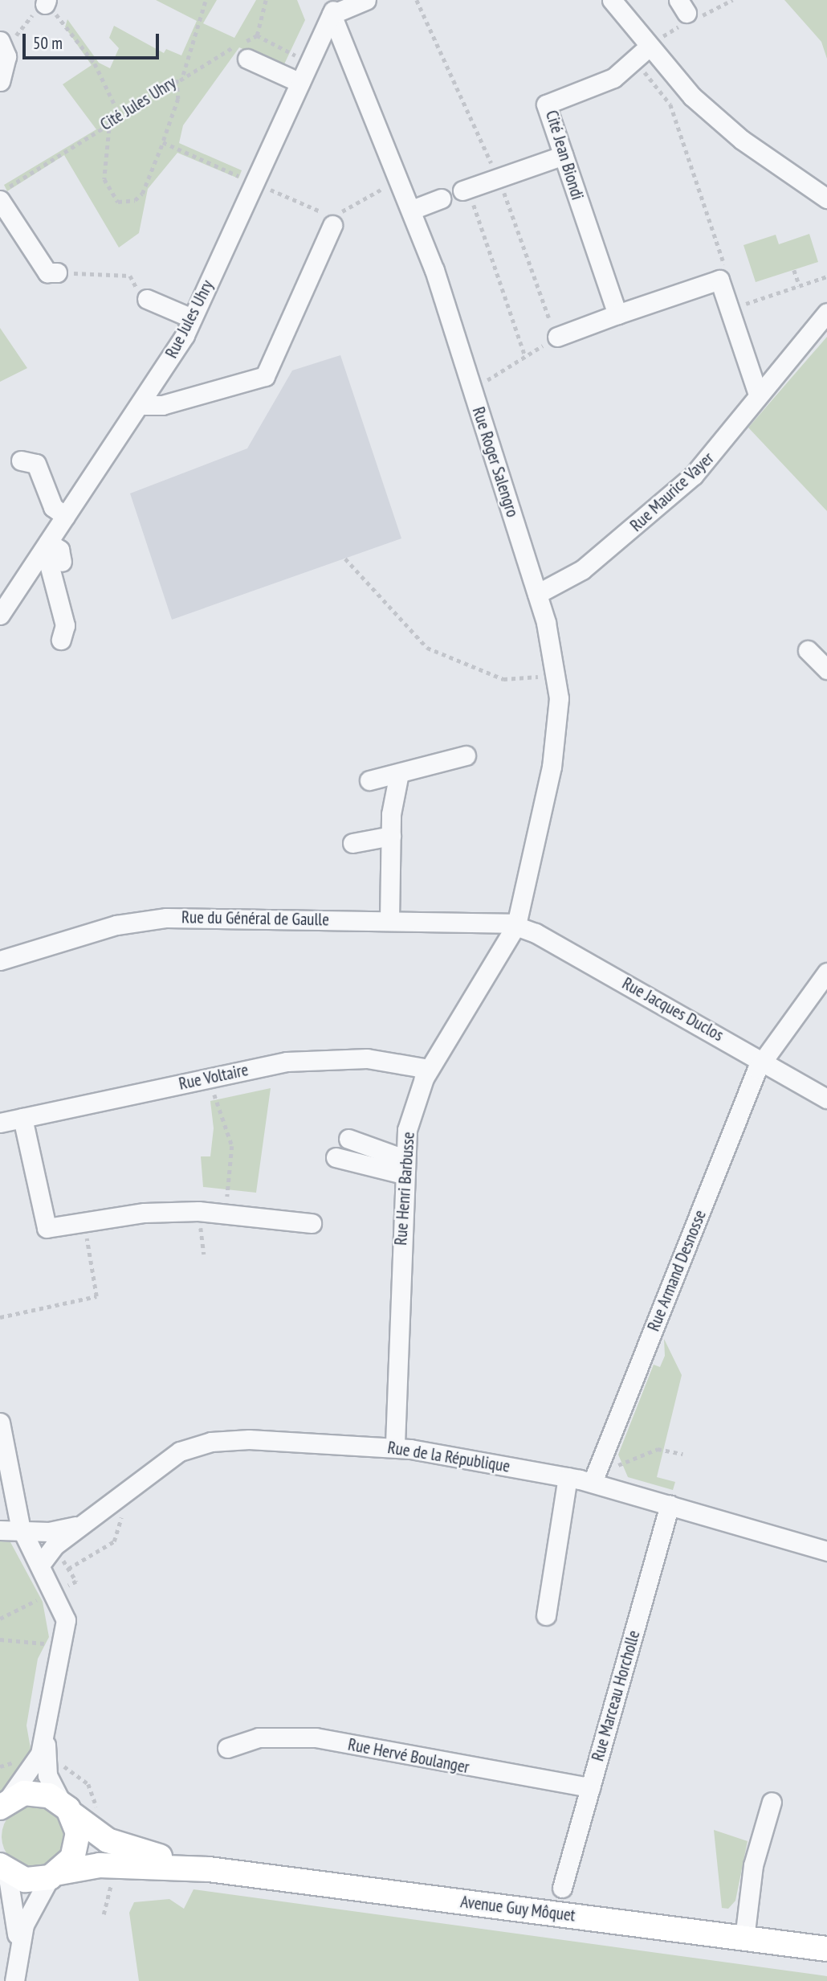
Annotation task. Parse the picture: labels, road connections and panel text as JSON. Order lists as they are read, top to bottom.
{
  "streets": {
    "main road": ["Avenue Guy Môquet"],
    "street": [
      "Cité Jean Biondi",
      "Rue Jules Uhry",
      "Rue Roger Salengro",
      "Rue Maurice Vayer",
      "Rue du Général de Gaulle",
      "Rue Jacques Duclos",
      "Rue Voltaire",
      "Rue Henri Barbusse",
      "Rue Armand Desnosse",
      "Rue de la République",
      "Rue Marceau Horcholle",
      "Rue Hervé Boulanger"
    ],
    "path": ["Cité Jules Uhry"]
  },
  "crossings": [
    ["Rue Jules Uhry", "Rue Roger Salengro"],
    ["Rue Roger Salengro", "Rue Maurice Vayer"],
    ["Rue Roger Salengro", "Rue du Général de Gaulle"],
    ["Rue Roger Salengro", "Rue Jacques Duclos"],
    ["Rue Roger Salengro", "Rue Henri Barbusse"],
    ["Rue du Général de Gaulle", "Rue Jacques Duclos"],
    ["Rue du Général de Gaulle", "Rue Henri Barbusse"],
    ["Rue Jacques Duclos", "Rue Henri Barbusse"],
    ["Rue Jacques Duclos", "Rue Armand Desnosse"],
    ["Rue Voltaire", "Rue Henri Barbusse"],
    ["Rue Henri Barbusse", "Rue de la République"],
    ["Rue Armand Desnosse", "Rue de la République"],
    ["Rue de la République", "Rue Marceau Horcholle"],
    ["Rue Marceau Horcholle", "Rue Hervé Boulanger"]
  ],
  "scale_bar": "50 m"
}
